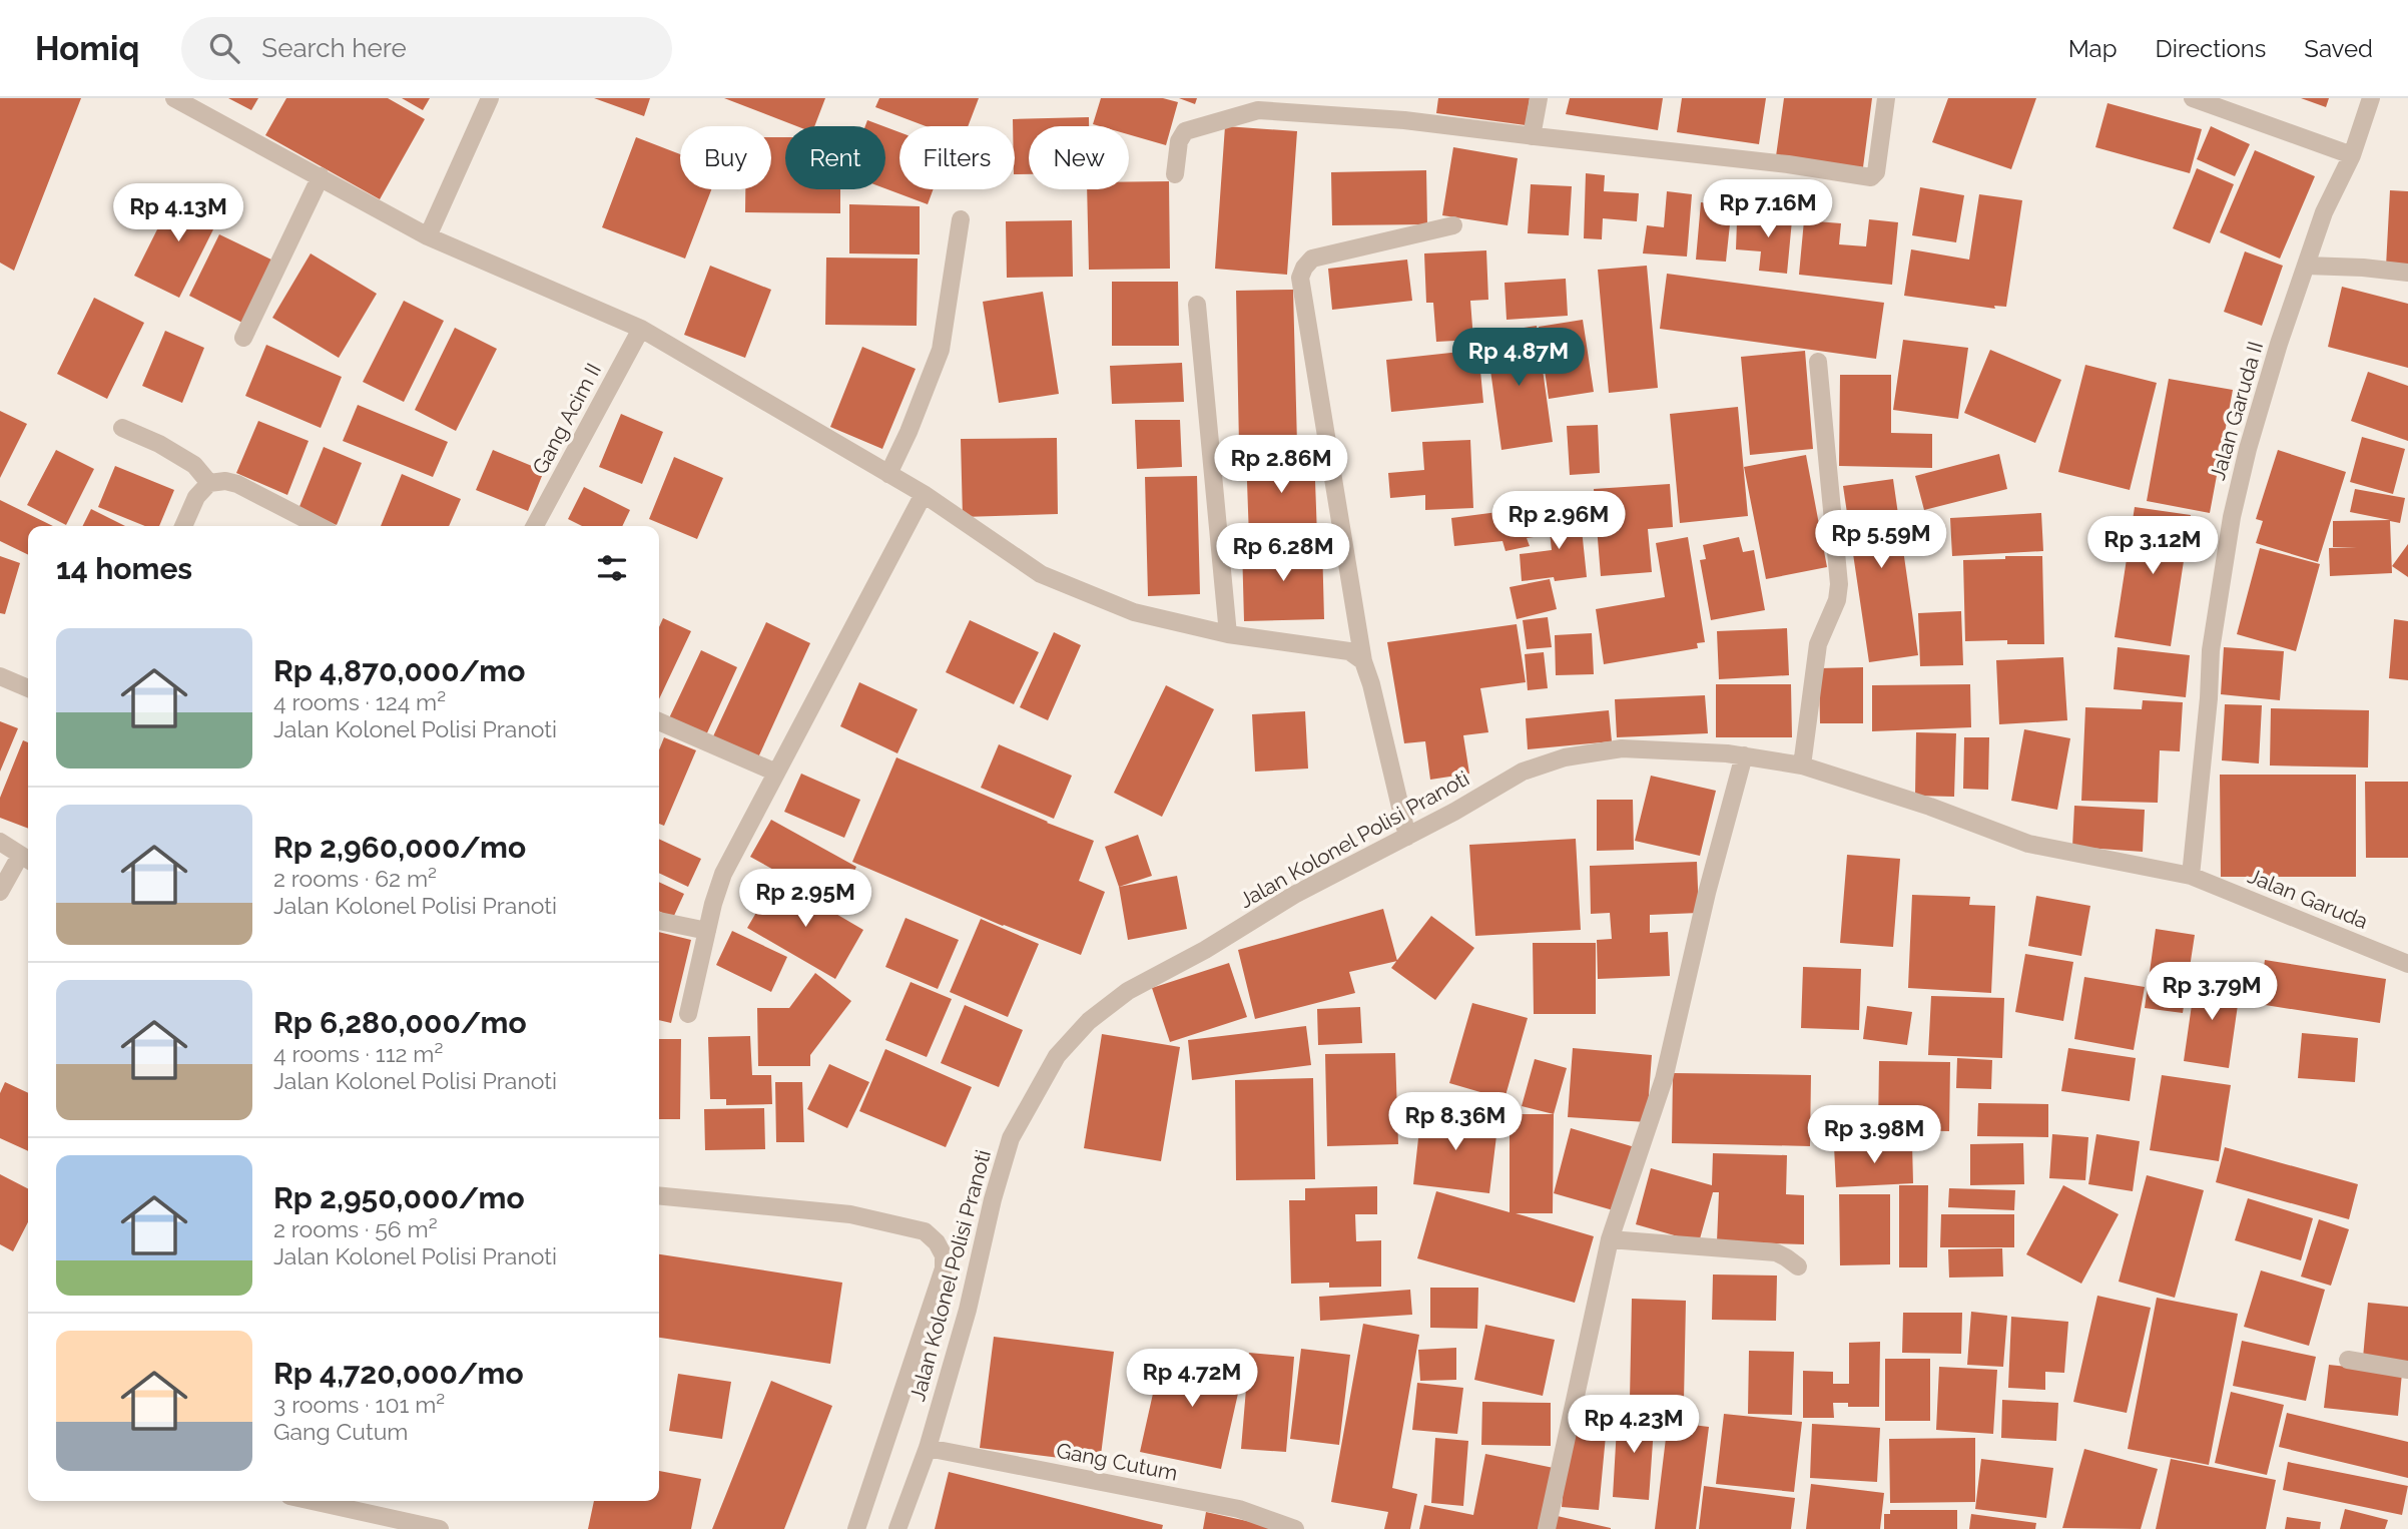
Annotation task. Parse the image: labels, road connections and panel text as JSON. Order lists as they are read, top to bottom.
{
  "streets": {
    "street": [
      "Jalan Garuda II",
      "Gang Acim II",
      "Jalan Kolonel Polisi Pranoti",
      "Jalan Garuda",
      "Gang Cutum"
    ]
  },
  "crossings": [
    ["Jalan Garuda II", "Jalan Kolonel Polisi Pranoti"],
    ["Jalan Garuda II", "Jalan Garuda"],
    ["Jalan Kolonel Polisi Pranoti", "Jalan Garuda"],
    ["Jalan Kolonel Polisi Pranoti", "Gang Cutum"]
  ],
  "page": {
    "header": "Homiq",
    "search": "Search here",
    "nav": ["Map", "Directions", "Saved"],
    "chip": [
      "Buy",
      "Rent",
      "Filters",
      "New"
    ],
    "price": [
      "Rp 7.16M",
      "Rp 4.13M",
      "Rp 4.87M",
      "Rp 2.86M",
      "Rp 2.96M",
      "Rp 5.59M",
      "Rp 3.12M",
      "Rp 6.28M",
      "Rp 2.95M",
      "Rp 3.79M",
      "Rp 8.36M",
      "Rp 3.98M",
      "Rp 4.72M",
      "Rp 4.23M"
    ],
    "heading": "14 homes",
    "list": [
      {
        "name": "Rp 4,870,000/mo",
        "note": "4 rooms · 124 m² · Jalan Kolonel Polisi Pranoti"
      },
      {
        "name": "Rp 2,960,000/mo",
        "note": "2 rooms · 62 m² · Jalan Kolonel Polisi Pranoti"
      },
      {
        "name": "Rp 6,280,000/mo",
        "note": "4 rooms · 112 m² · Jalan Kolonel Polisi Pranoti"
      },
      {
        "name": "Rp 2,950,000/mo",
        "note": "2 rooms · 56 m² · Jalan Kolonel Polisi Pranoti"
      },
      {
        "name": "Rp 4,720,000/mo",
        "note": "3 rooms · 101 m² · Gang Cutum"
      }
    ]
  }
}
